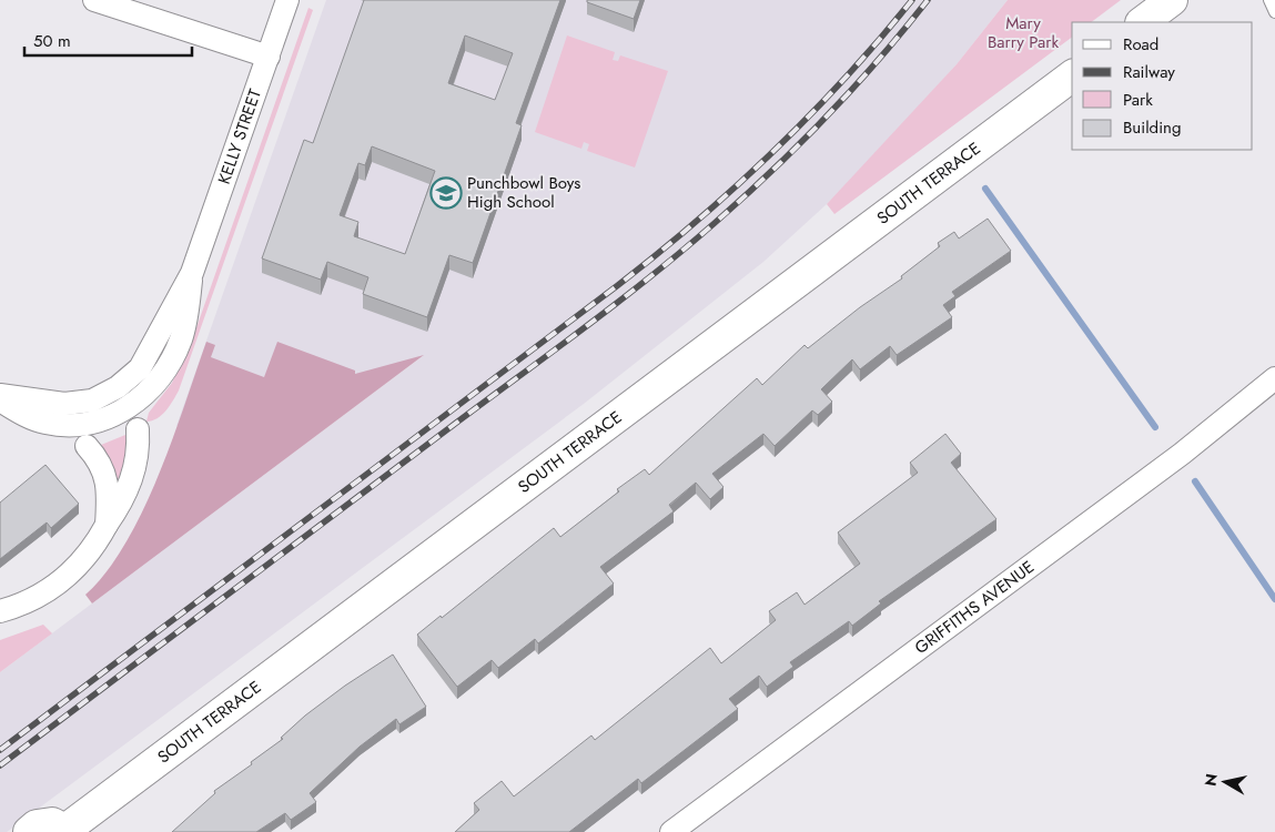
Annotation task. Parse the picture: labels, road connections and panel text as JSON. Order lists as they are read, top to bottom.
{
  "streets": {
    "street": ["KELLY STREET", "SOUTH TERRACE", "GRIFFITHS AVENUE"]
  },
  "parks": ["Mary Barry Park"],
  "places": {
    "school or university": ["Punchbowl Boys High School"]
  },
  "legend": [
    "Road",
    "Railway",
    "Park",
    "Building"
  ],
  "scale_bar": "50 m",
  "north": "left"
}
